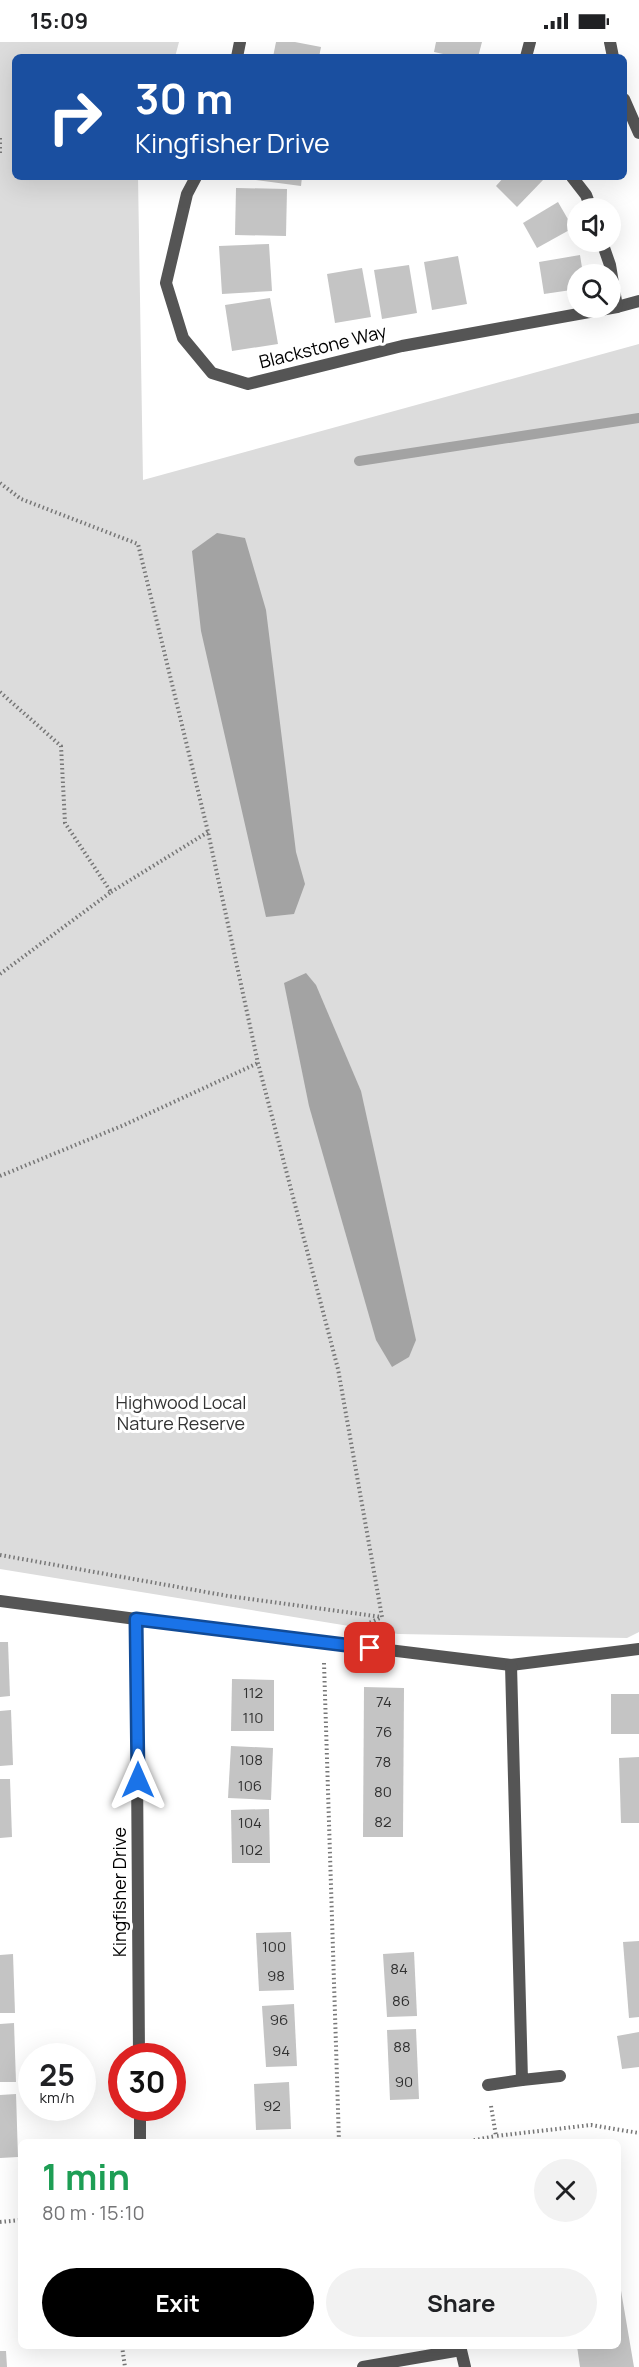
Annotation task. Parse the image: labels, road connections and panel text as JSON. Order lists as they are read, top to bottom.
{
  "streets": {
    "street": ["Blackstone Way", "Kingfisher Drive"]
  },
  "parks": ["Highwood Local Nature Reserve"],
  "house_numbers": [
    "112",
    "74",
    "110",
    "76",
    "108",
    "78",
    "106",
    "80",
    "82",
    "104",
    "102",
    "100",
    "84",
    "98",
    "86",
    "96",
    "88",
    "94",
    "90",
    "92"
  ],
  "page": {
    "status": "15:09",
    "turn": ["30 m", "Kingfisher Drive"],
    "speed": "25 km/h",
    "limit": "30",
    "heading": ["1 min", "80 m · 15:10"],
    "buttons": ["Exit", "Share"]
  }
}
